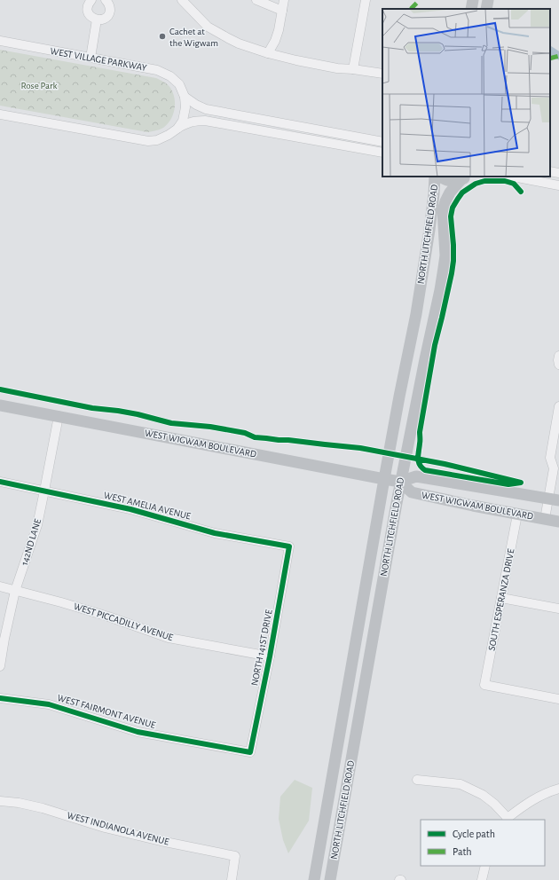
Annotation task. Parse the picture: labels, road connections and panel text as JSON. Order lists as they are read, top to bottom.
{
  "streets": {
    "main road": ["NORTH LITCHFIELD ROAD", "WEST WIGWAM BOULEVARD"],
    "street": [
      "WEST VILLAGE PARKWAY",
      "WEST AMELIA AVENUE",
      "142ND LANE",
      "SOUTH ESPERANZA DRIVE",
      "WEST PICCADILLY AVENUE",
      "NORTH 141ST DRIVE",
      "WEST FAIRMONT AVENUE",
      "WEST INDIANOLA AVENUE"
    ]
  },
  "crossings": [
    ["NORTH LITCHFIELD ROAD", "WEST WIGWAM BOULEVARD"],
    ["WEST WIGWAM BOULEVARD", "142ND LANE"],
    ["WEST WIGWAM BOULEVARD", "SOUTH ESPERANZA DRIVE"],
    ["WEST AMELIA AVENUE", "142ND LANE"],
    ["WEST AMELIA AVENUE", "NORTH 141ST DRIVE"],
    ["142ND LANE", "WEST PICCADILLY AVENUE"],
    ["WEST PICCADILLY AVENUE", "NORTH 141ST DRIVE"],
    ["NORTH 141ST DRIVE", "WEST FAIRMONT AVENUE"]
  ],
  "parks": ["Rose Park"],
  "places": ["Cachet at the Wigwam"],
  "legend": ["Cycle path", "Path"]
}
